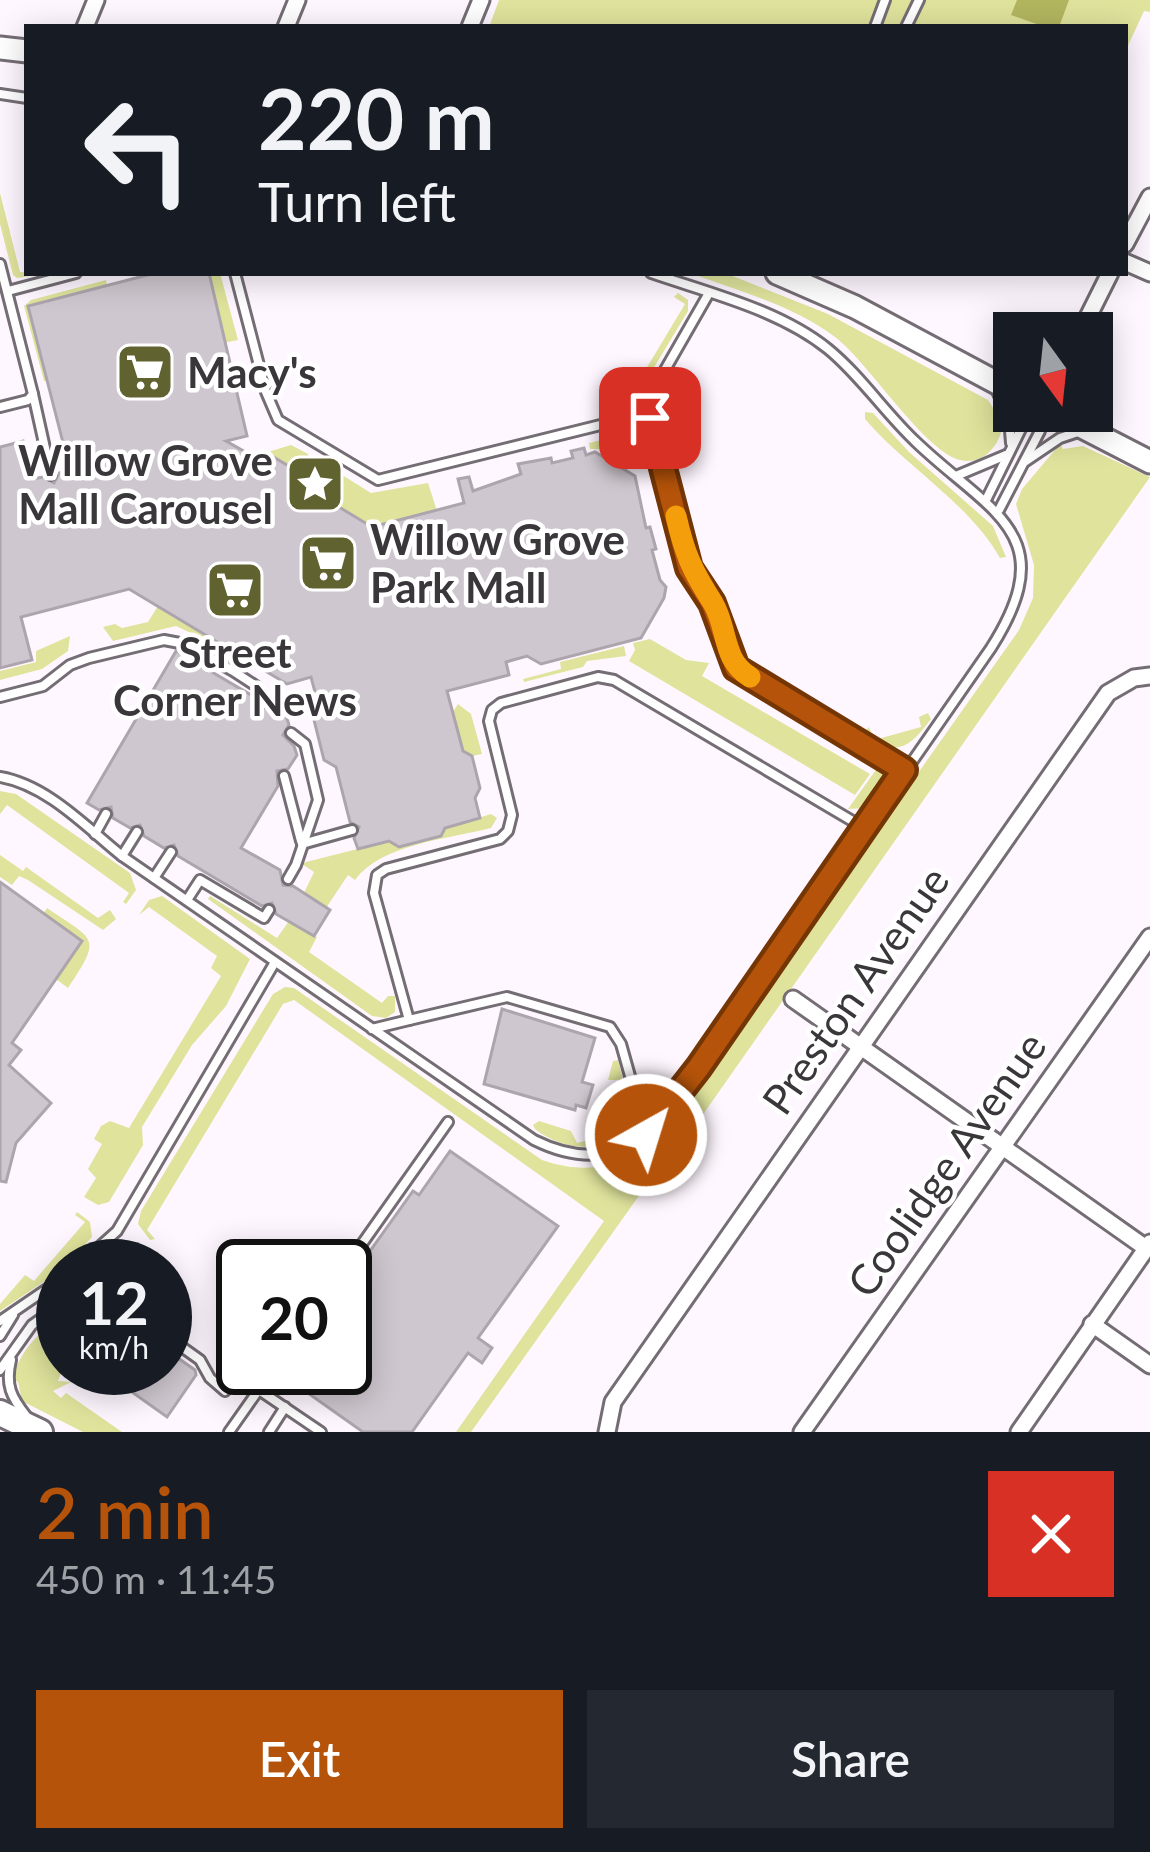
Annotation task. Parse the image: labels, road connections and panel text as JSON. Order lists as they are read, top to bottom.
{
  "streets": {
    "street": ["Preston Avenue", "Coolidge Avenue"]
  },
  "places": {
    "supermarket": ["Macy's", "Willow Grove Park Mall", "Street Corner News"],
    "place": ["Willow Grove Mall Carousel"]
  },
  "north": "bottom",
  "page": {
    "turn": ["220 m", "Turn left"],
    "speed": "12 km/h",
    "limit": "20",
    "heading": ["2 min", "450 m · 11:45"],
    "buttons": ["Exit", "Share"]
  }
}
